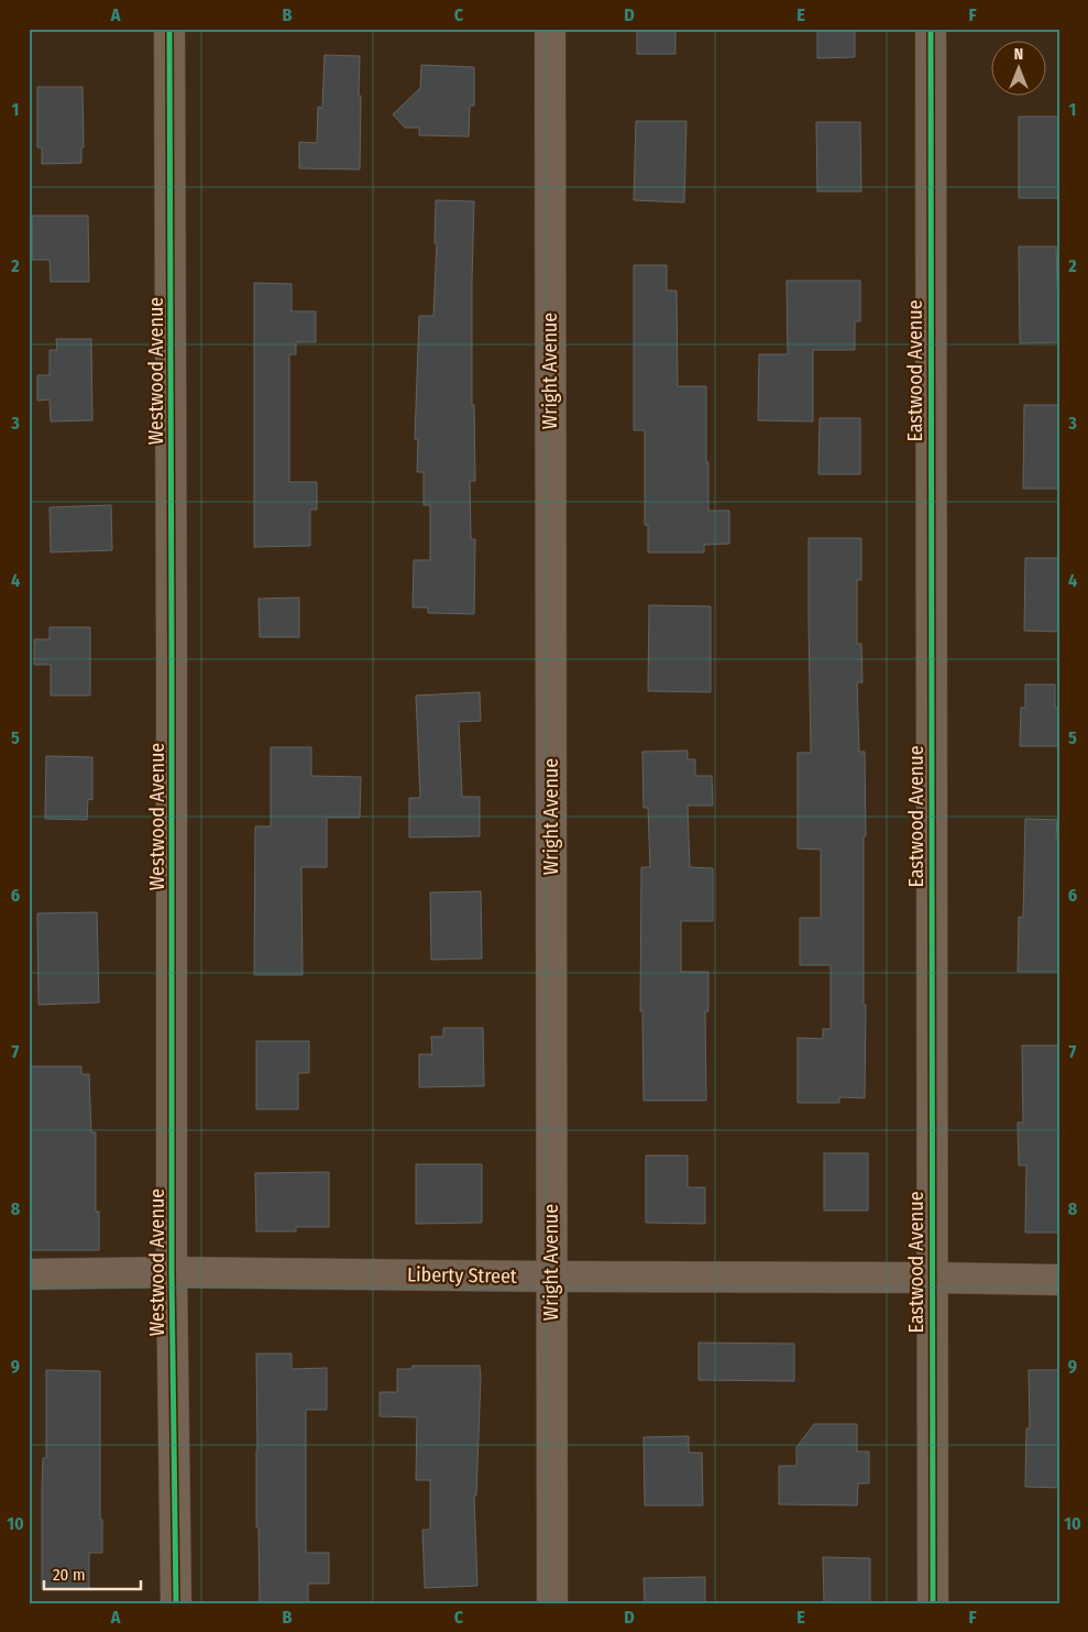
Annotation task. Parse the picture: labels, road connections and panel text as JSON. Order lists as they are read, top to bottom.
{
  "streets": {
    "street": [
      "Westwood Avenue",
      "Wright Avenue",
      "Eastwood Avenue",
      "Liberty Street"
    ]
  },
  "crossings": [
    ["Westwood Avenue", "Liberty Street"],
    ["Wright Avenue", "Liberty Street"],
    ["Eastwood Avenue", "Liberty Street"]
  ],
  "scale_bar": "20 m",
  "north": "top",
  "grid": {
    "columns": [
      "A",
      "B",
      "C",
      "D",
      "E",
      "F"
    ],
    "rows": [
      "1",
      "2",
      "3",
      "4",
      "5",
      "6",
      "7",
      "8",
      "9",
      "10"
    ]
  }
}
